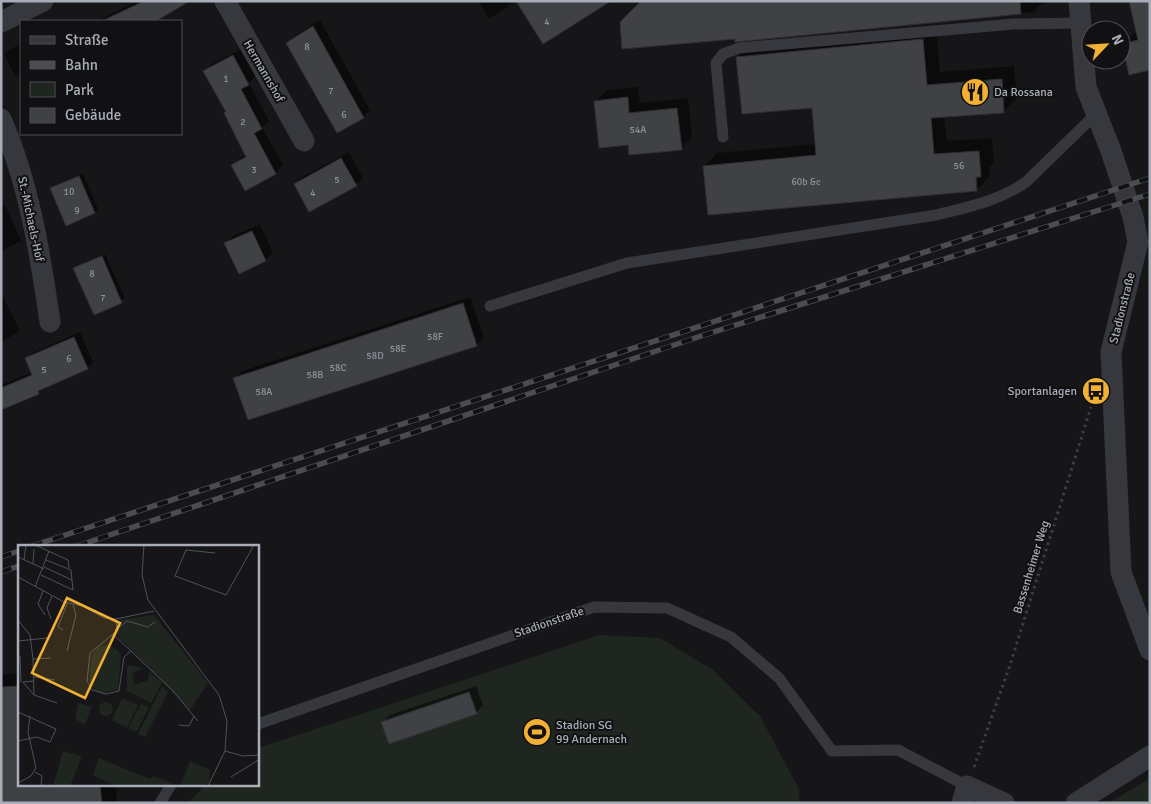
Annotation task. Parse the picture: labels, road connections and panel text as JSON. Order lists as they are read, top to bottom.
{
  "streets": {
    "street": ["Hermannshof", "St.-Michaels-Hof", "Stadionstraße"],
    "path": ["Bassenheimer Weg"]
  },
  "crossings": [
    ["Stadionstraße", "Bassenheimer Weg"]
  ],
  "places": {
    "restaurant": ["Da Rossana"],
    "bus stop": ["Sportanlagen"],
    "sports": ["Stadion SG 99 Andernach"]
  },
  "house_numbers": [
    "4",
    "8",
    "1",
    "7",
    "6",
    "2",
    "54A",
    "56",
    "3",
    "5",
    "60b &c",
    "10",
    "4",
    "9",
    "8",
    "7",
    "58F",
    "58E",
    "58D",
    "6",
    "58C",
    "5",
    "58B",
    "58A"
  ],
  "legend": [
    "Straße",
    "Bahn",
    "Park",
    "Gebäude"
  ],
  "north": "top right"
}
